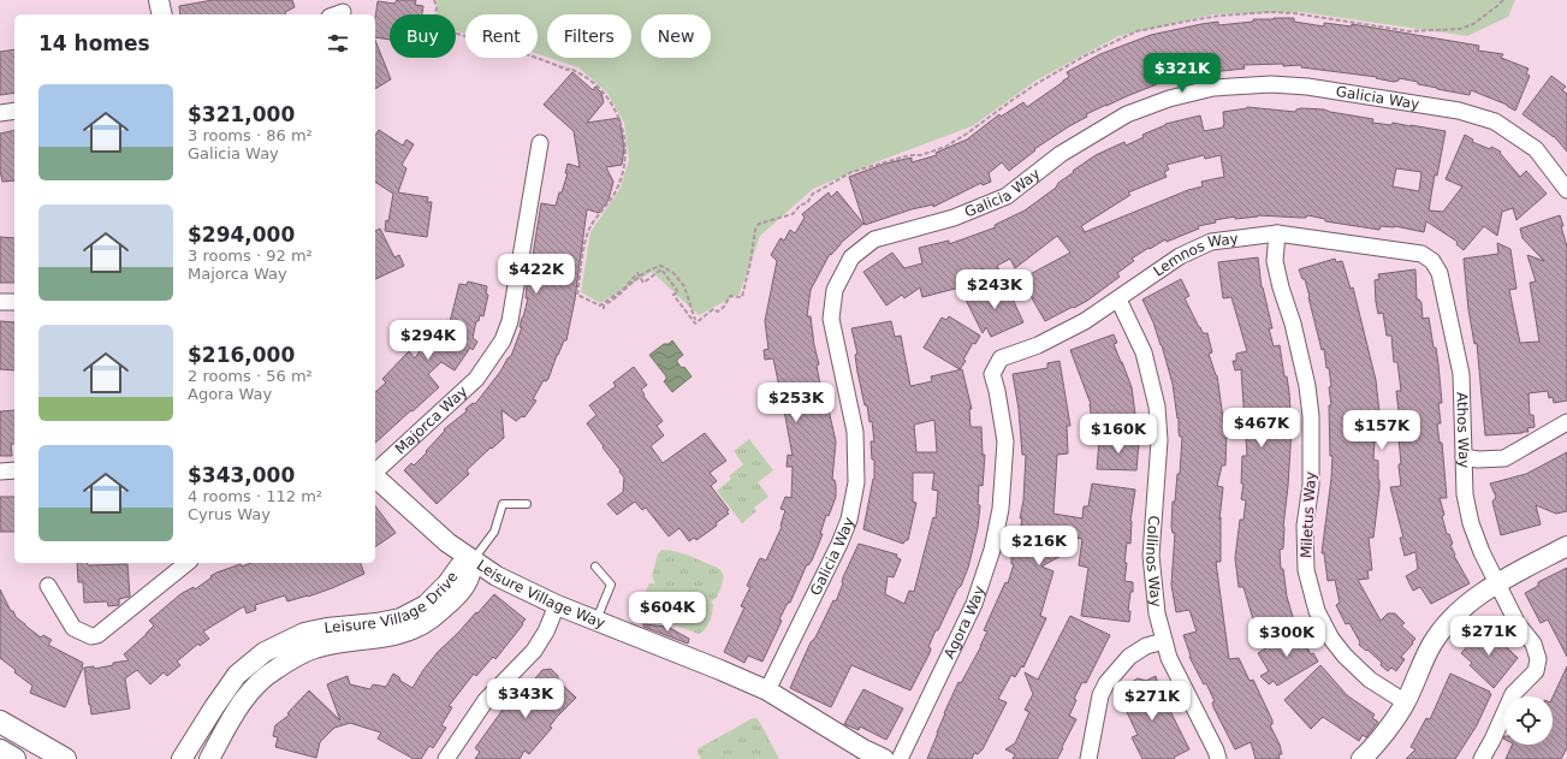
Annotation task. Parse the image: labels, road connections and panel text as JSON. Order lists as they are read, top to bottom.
{
  "streets": {
    "street": [
      "Galicia Way",
      "Lemnos Way",
      "Majorca Way",
      "Athos Way",
      "Miletus Way",
      "Collinos Way",
      "Leisure Village Way",
      "Leisure Village Drive",
      "Agora Way"
    ]
  },
  "crossings": [
    ["Galicia Way", "Leisure Village Way"],
    ["Lemnos Way", "Athos Way"],
    ["Lemnos Way", "Miletus Way"],
    ["Lemnos Way", "Collinos Way"],
    ["Lemnos Way", "Agora Way"],
    ["Leisure Village Way", "Leisure Village Drive"]
  ],
  "page": {
    "chip": [
      "Buy",
      "Rent",
      "Filters",
      "New"
    ],
    "heading": "14 homes",
    "price": [
      "$321K",
      "$422K",
      "$243K",
      "$294K",
      "$253K",
      "$467K",
      "$157K",
      "$160K",
      "$216K",
      "$604K",
      "$271K",
      "$300K",
      "$343K",
      "$271K"
    ],
    "list": [
      {
        "name": "$321,000",
        "note": "3 rooms · 86 m² · Galicia Way"
      },
      {
        "name": "$294,000",
        "note": "3 rooms · 92 m² · Majorca Way"
      },
      {
        "name": "$216,000",
        "note": "2 rooms · 56 m² · Agora Way"
      },
      {
        "name": "$343,000",
        "note": "4 rooms · 112 m² · Cyrus Way"
      }
    ]
  }
}
